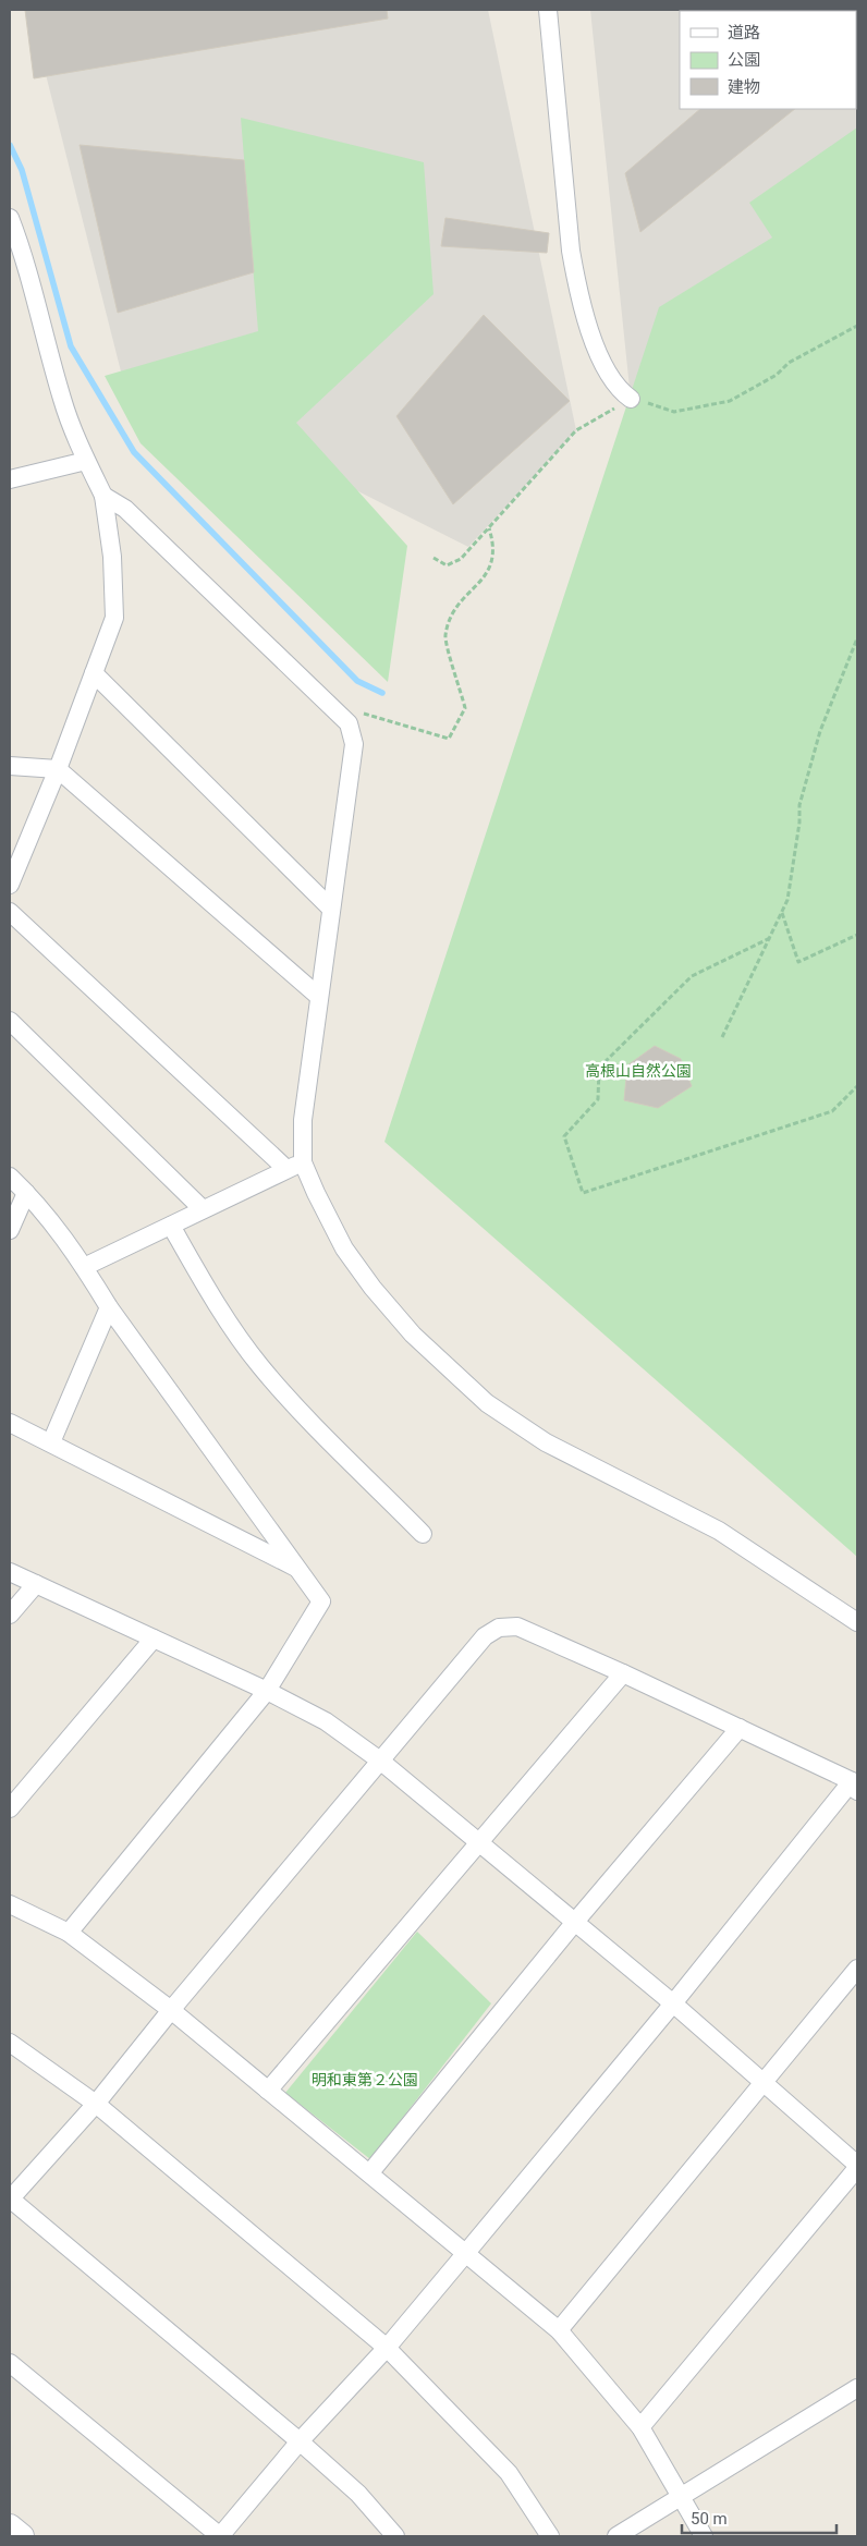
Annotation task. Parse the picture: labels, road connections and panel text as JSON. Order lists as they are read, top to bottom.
{
  "parks": ["高根山自然公園", "明和東第２公園"],
  "legend": ["道路", "公園", "建物"],
  "scale_bar": "50 m"
}
